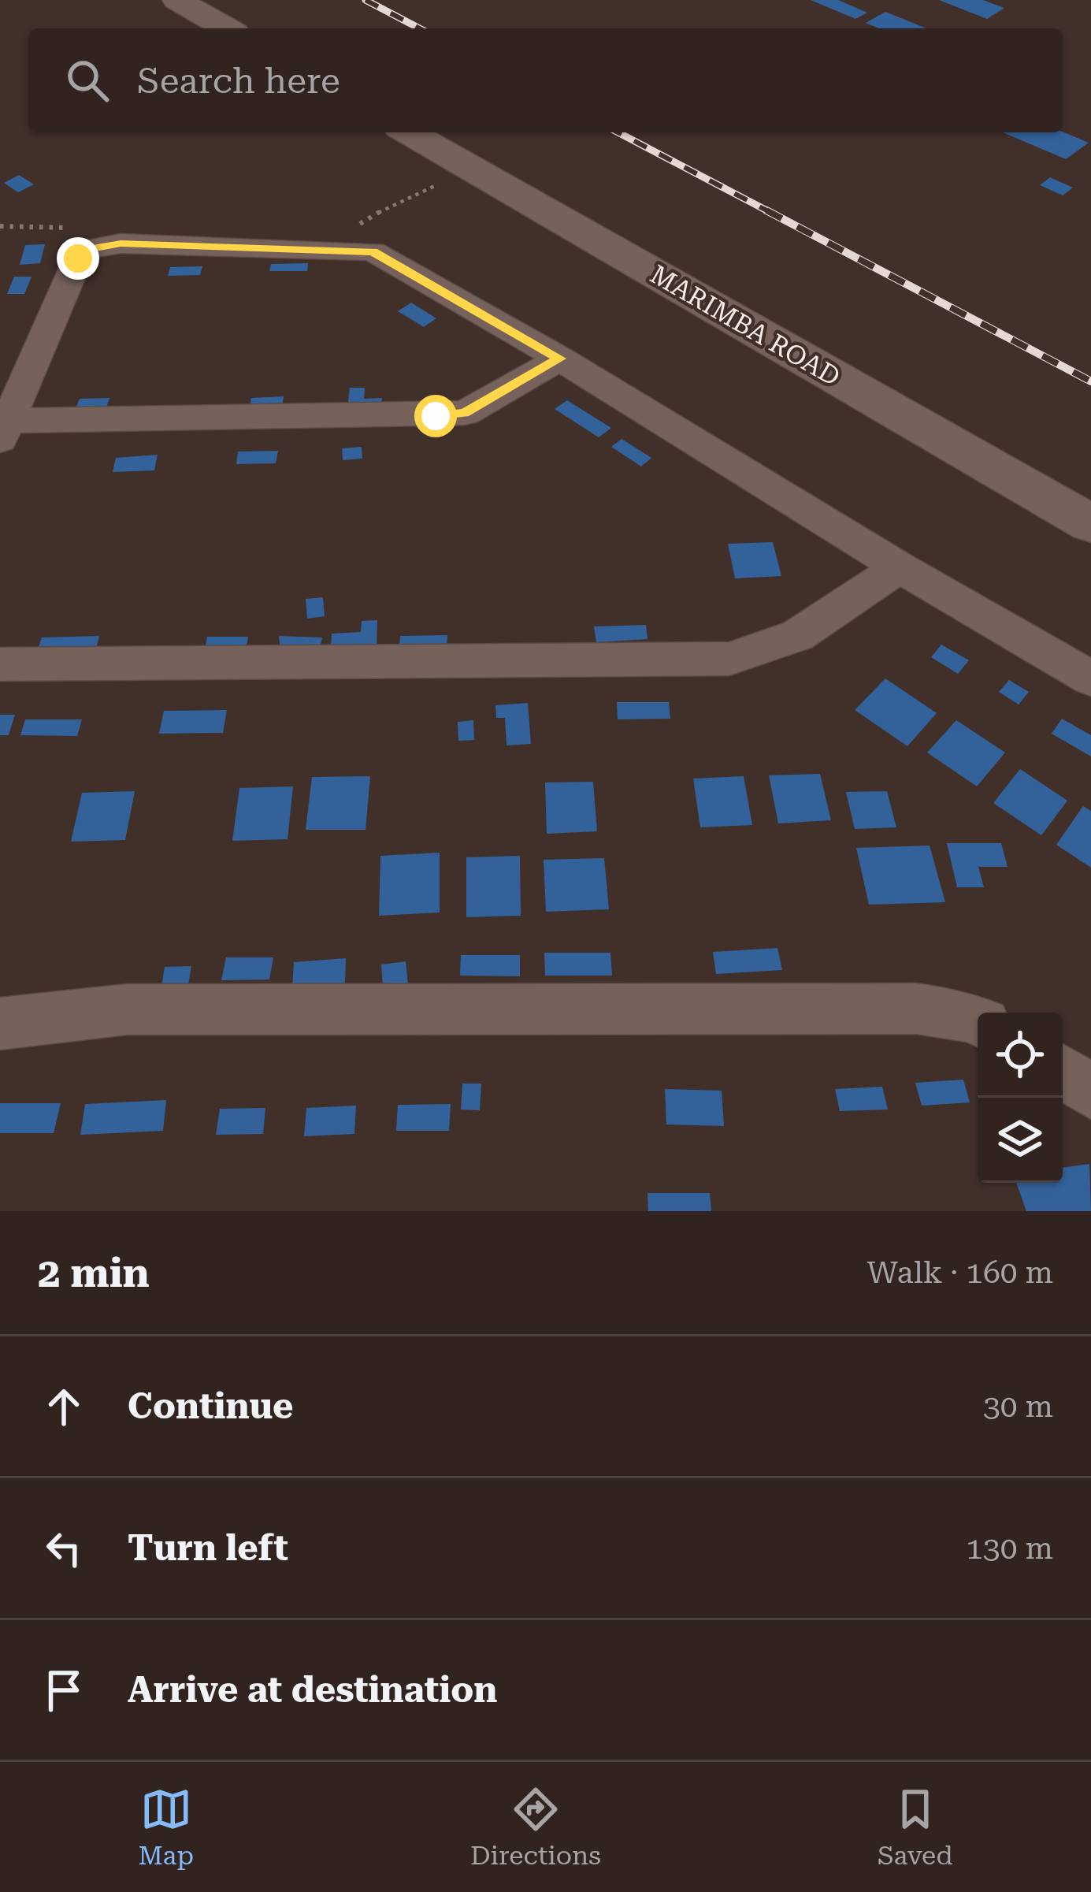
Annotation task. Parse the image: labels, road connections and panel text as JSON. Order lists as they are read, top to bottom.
{
  "streets": {
    "street": ["MARIMBA ROAD"]
  },
  "page": {
    "search": "Search here",
    "heading": ["2 min", "Walk · 160 m"],
    "list": [
      ["Continue", "30 m"],
      ["Turn left", "130 m"],
      "Arrive at destination"
    ],
    "nav": ["Map", "Directions", "Saved"]
  }
}
